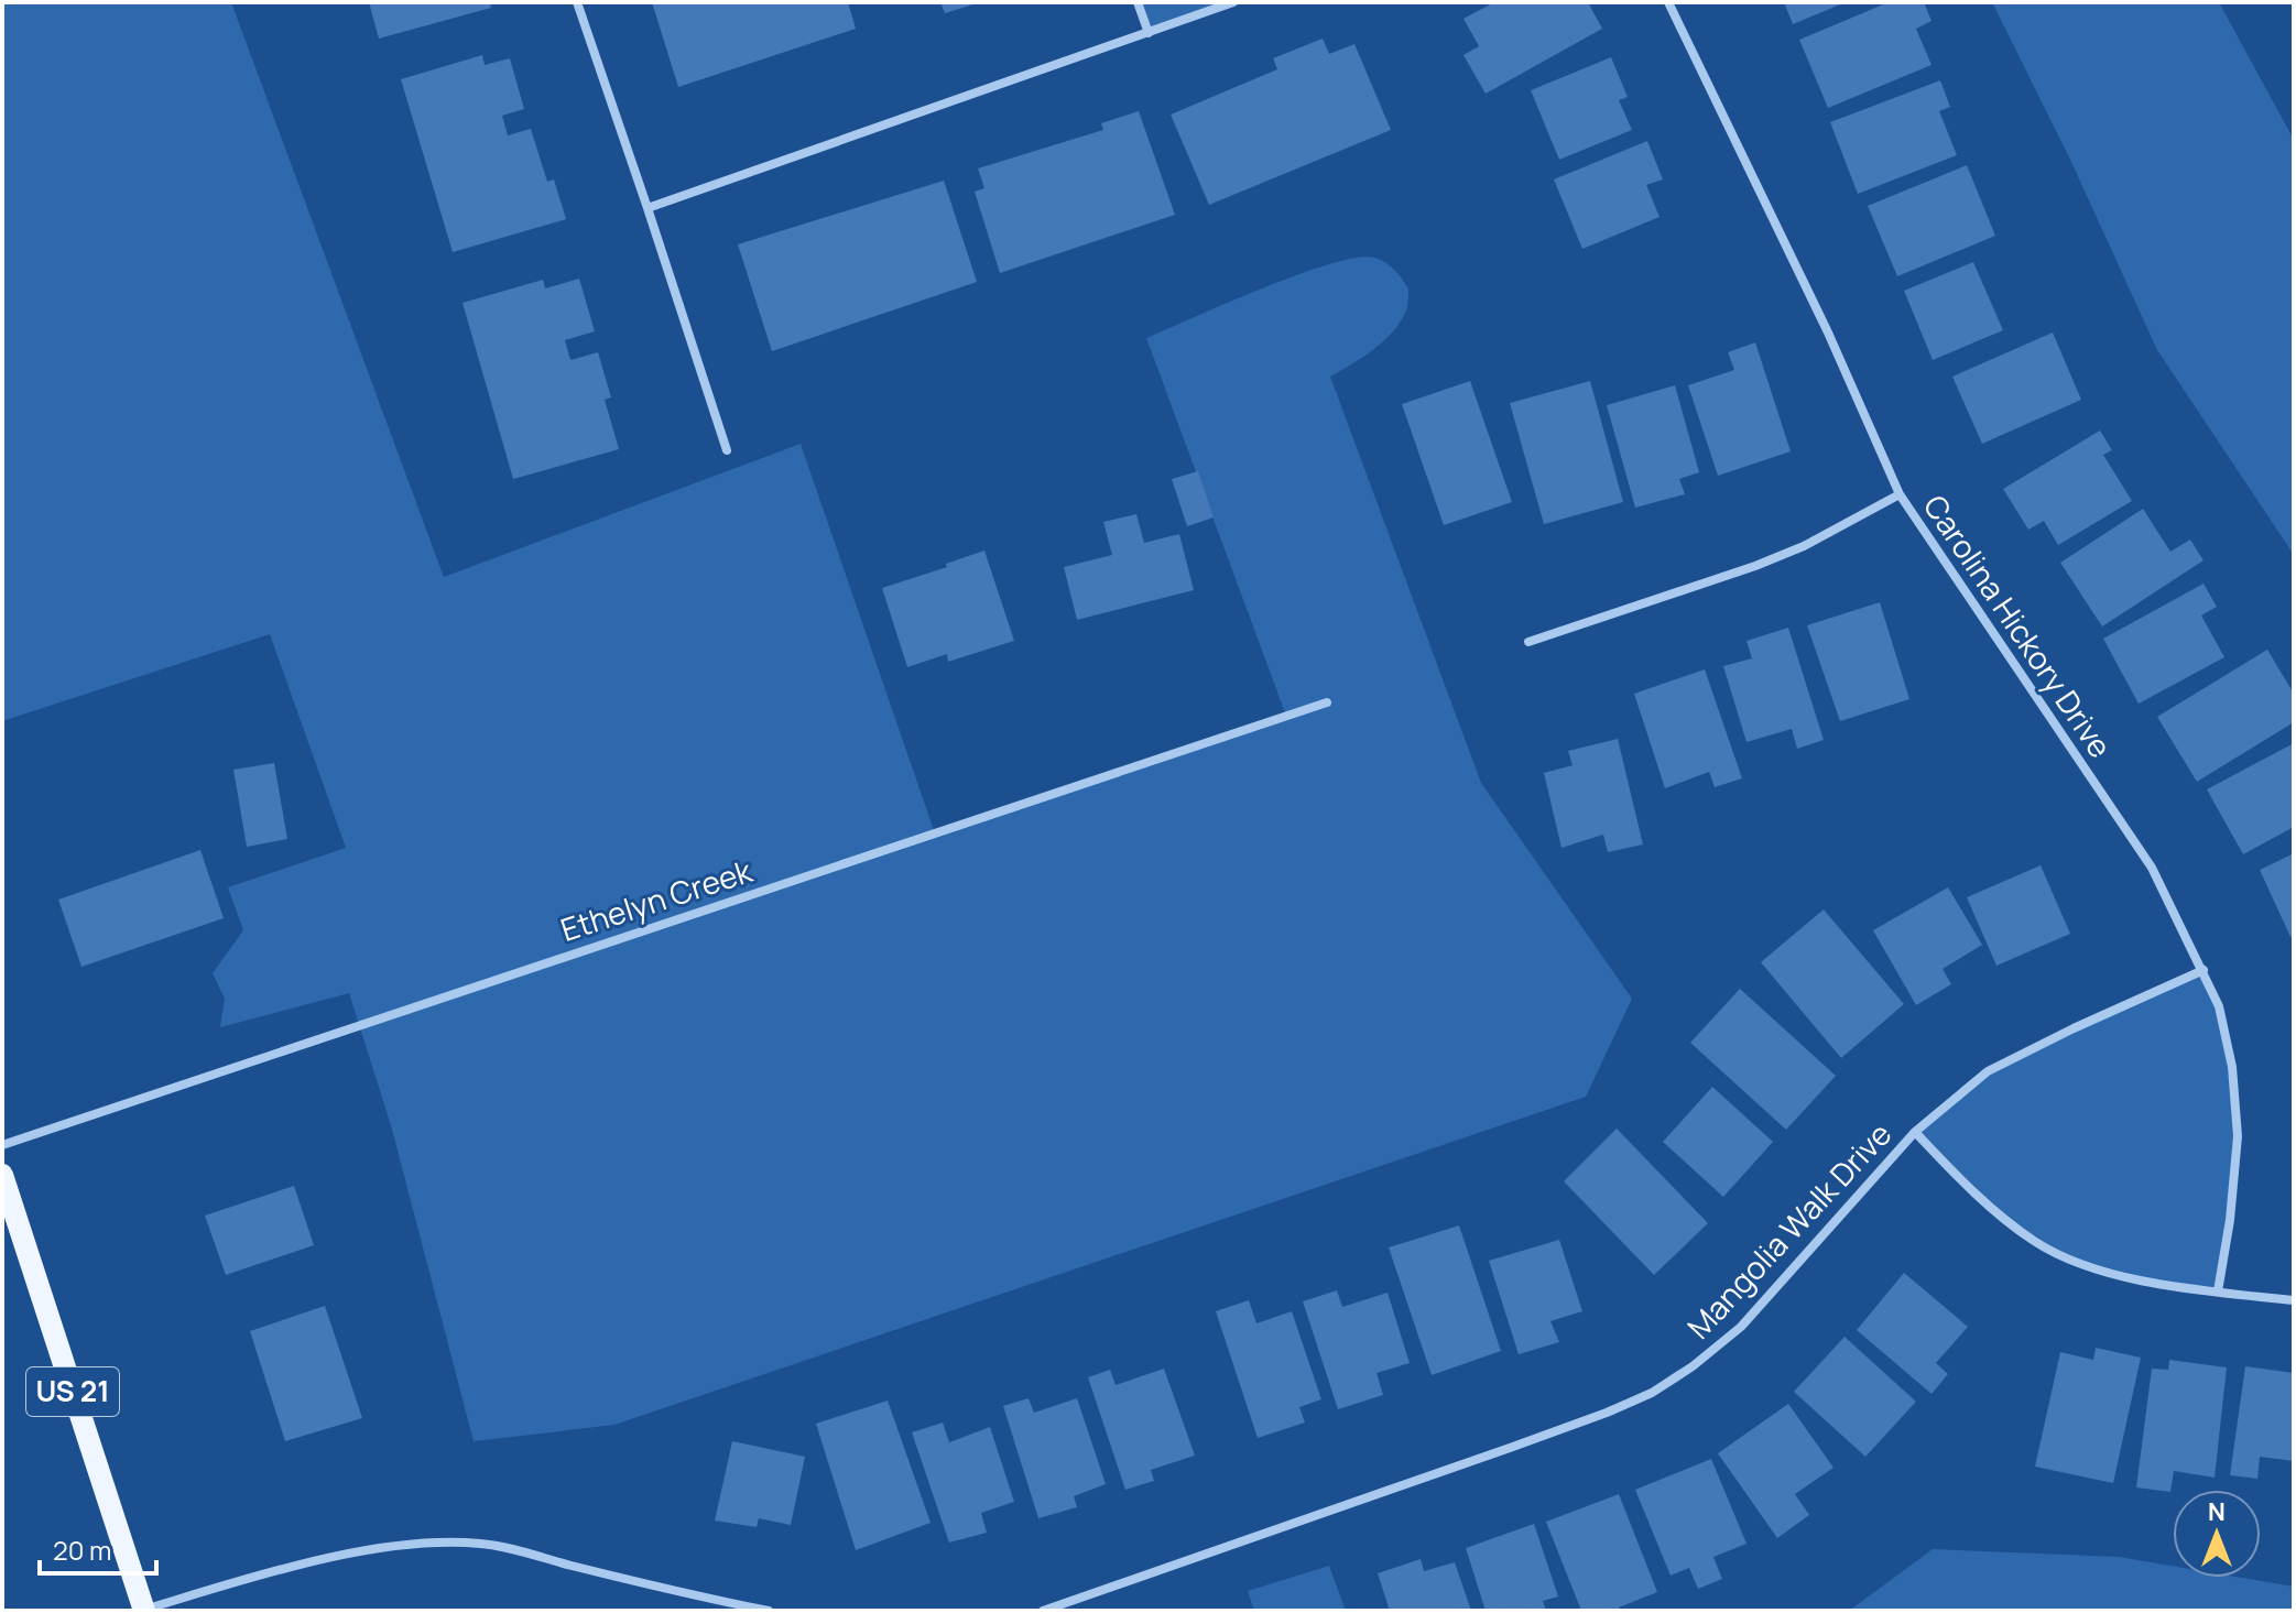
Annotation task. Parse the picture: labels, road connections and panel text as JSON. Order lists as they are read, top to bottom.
{
  "streets": {
    "main road": ["US 21"],
    "street": ["Carolina Hickory Drive", "Ethelyn Creek", "Mangolia Walk Drive"]
  },
  "crossings": [
    ["Carolina Hickory Drive", "Mangolia Walk Drive"]
  ],
  "scale_bar": "20 m",
  "north": "top"
}
